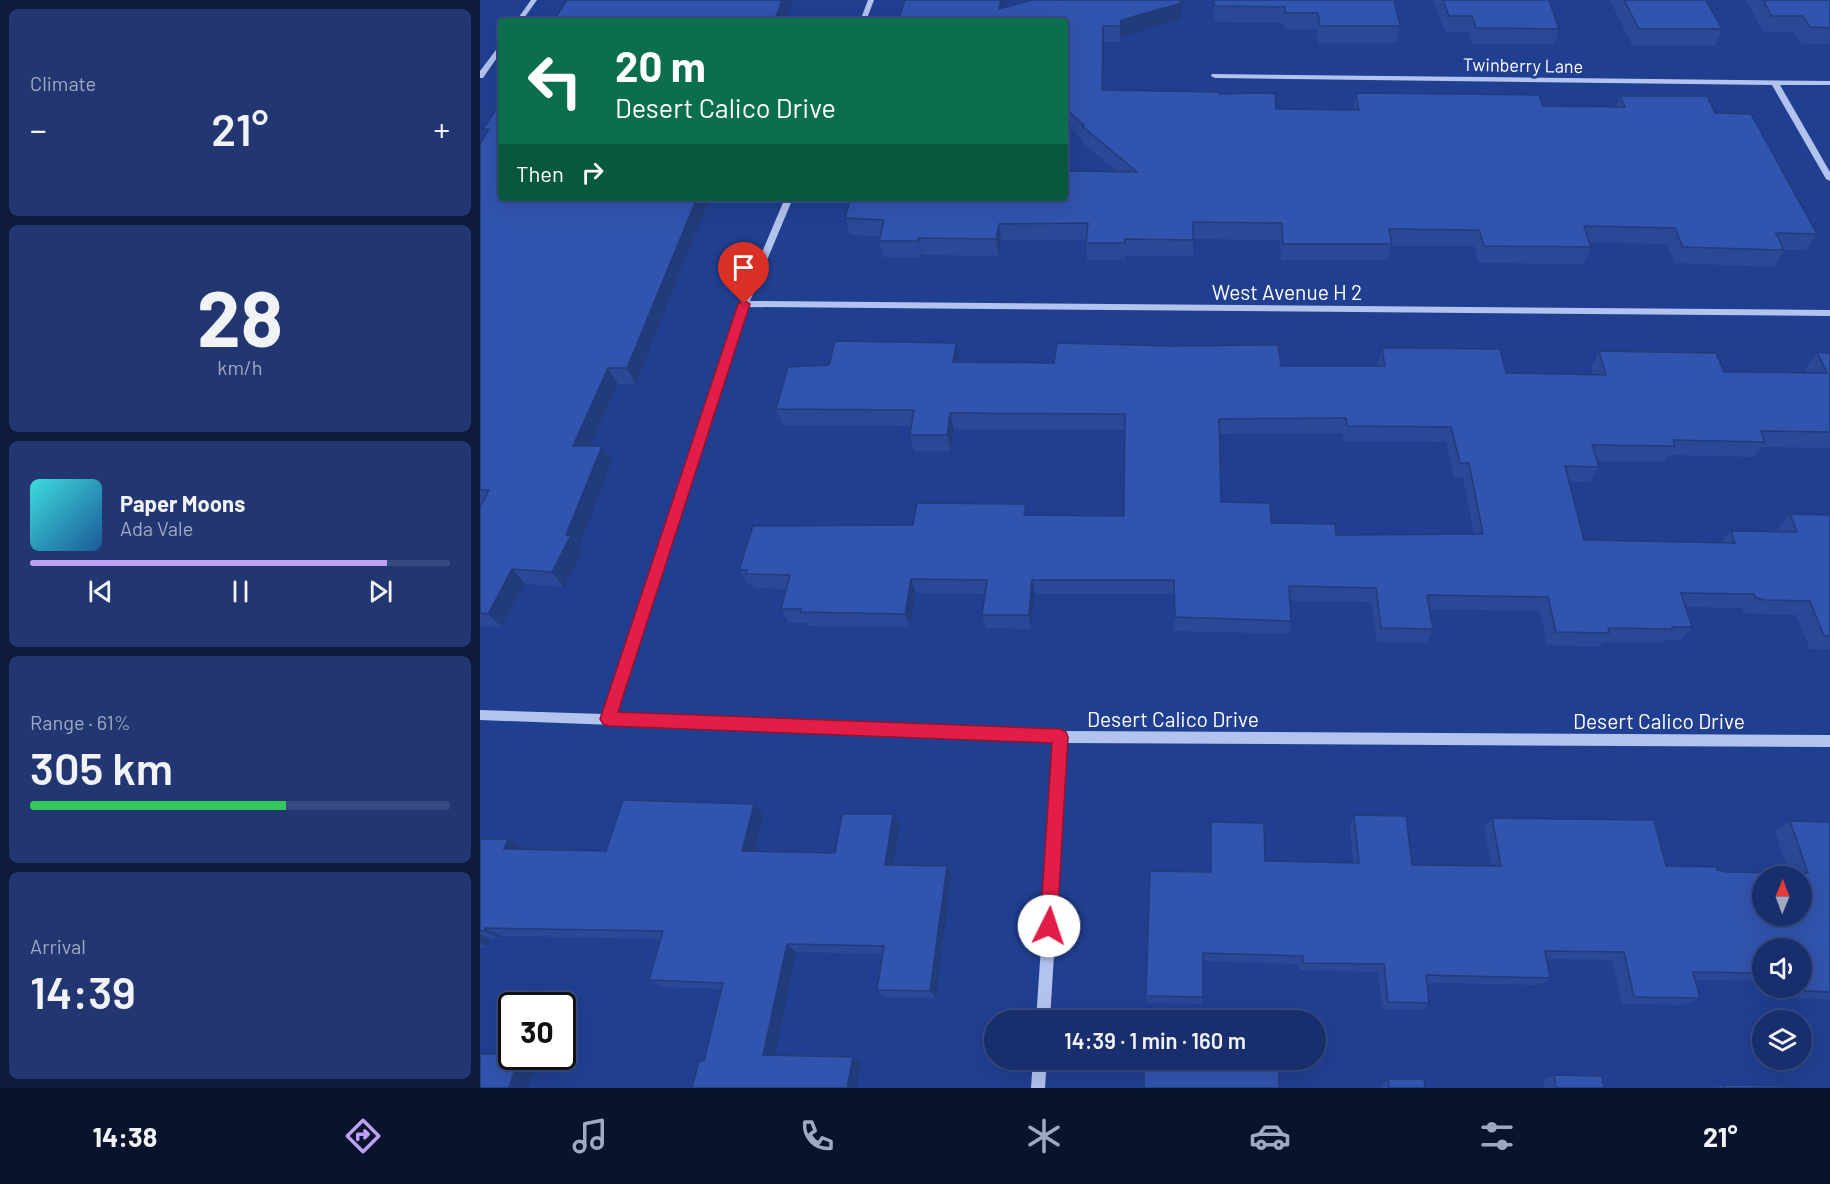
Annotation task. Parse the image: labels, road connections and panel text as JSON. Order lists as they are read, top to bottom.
{
  "streets": {
    "street": ["Twinberry Lane", "West Avenue H 2", "Desert Calico Drive"]
  },
  "north": "top",
  "page": {
    "tile": [
      "Climate",
      ["28", "km/h"],
      ["Range · 61%", "305 km"],
      ["Arrival", "14:39"]
    ],
    "turn": ["20 m", "Desert Calico Drive"],
    "heat": ["−", "21°", "+"],
    "then": "Then",
    "song": ["Paper Moons", "Ada Vale"],
    "limit": "30",
    "trip": "14:39 · 1 min · 160 m",
    "tabs": ["14:38", "21°"]
  }
}
